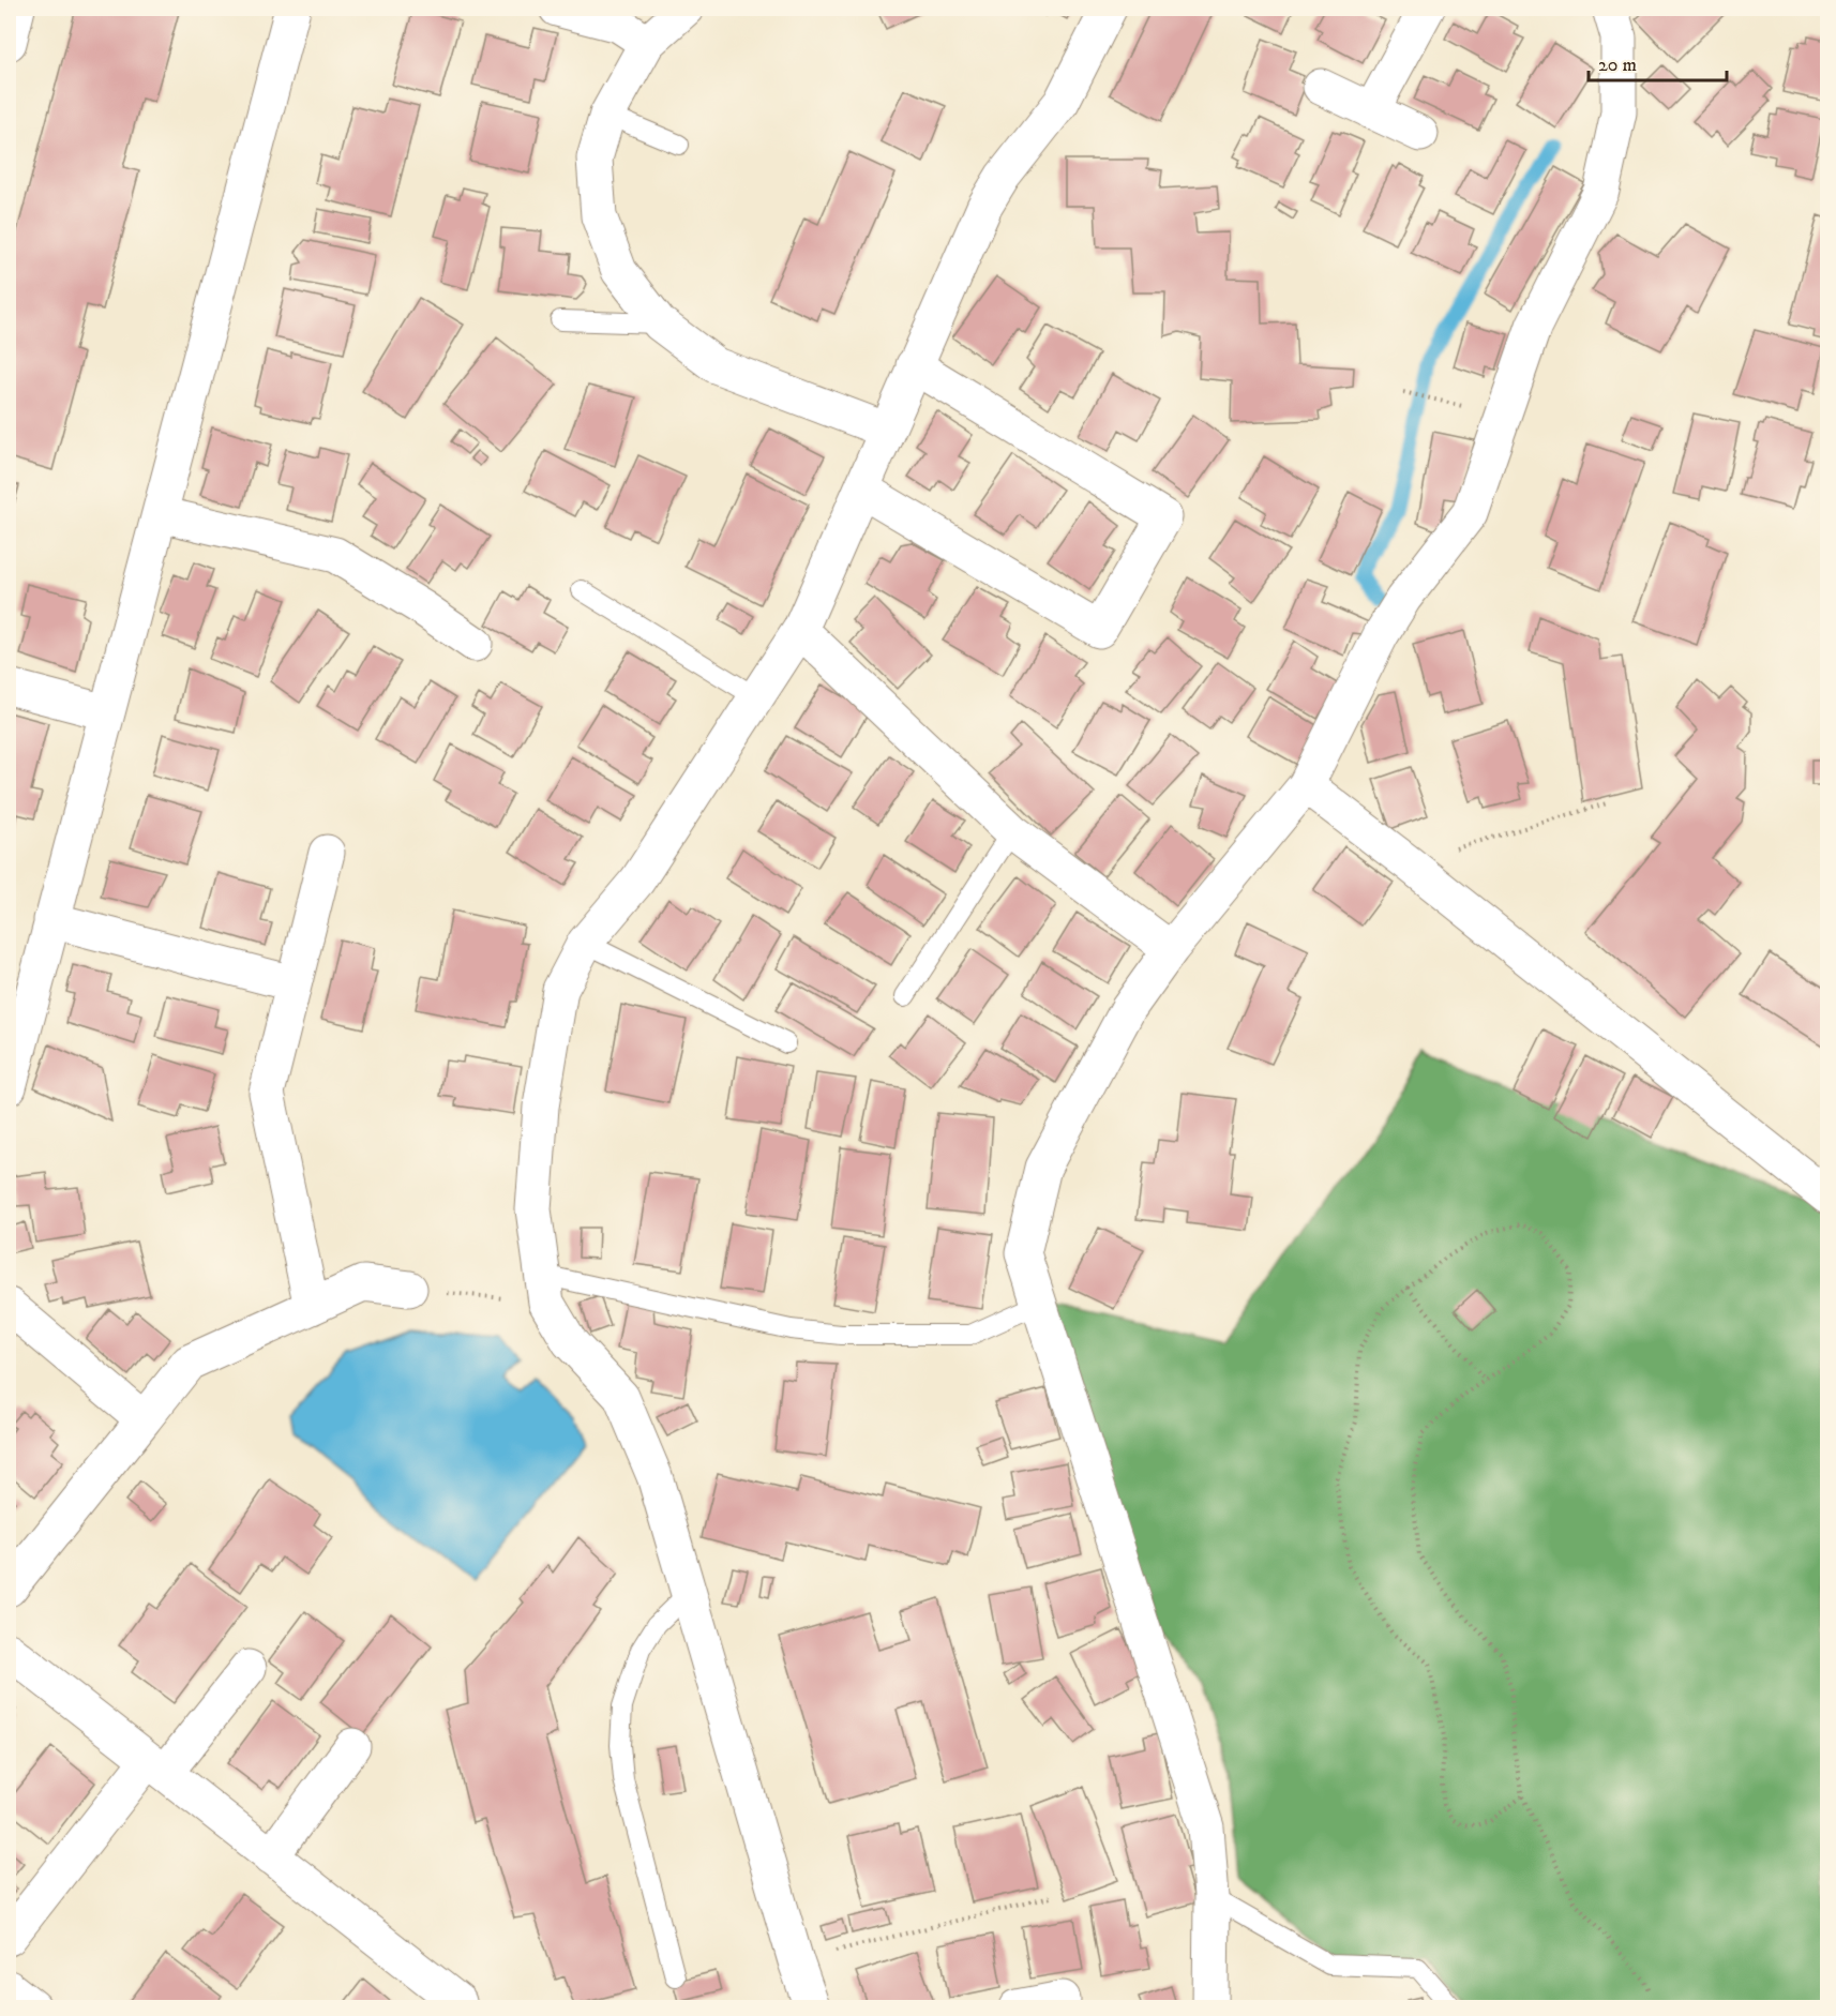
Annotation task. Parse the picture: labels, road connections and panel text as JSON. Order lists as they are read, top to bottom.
{
  "scale_bar": "20 m"
}
